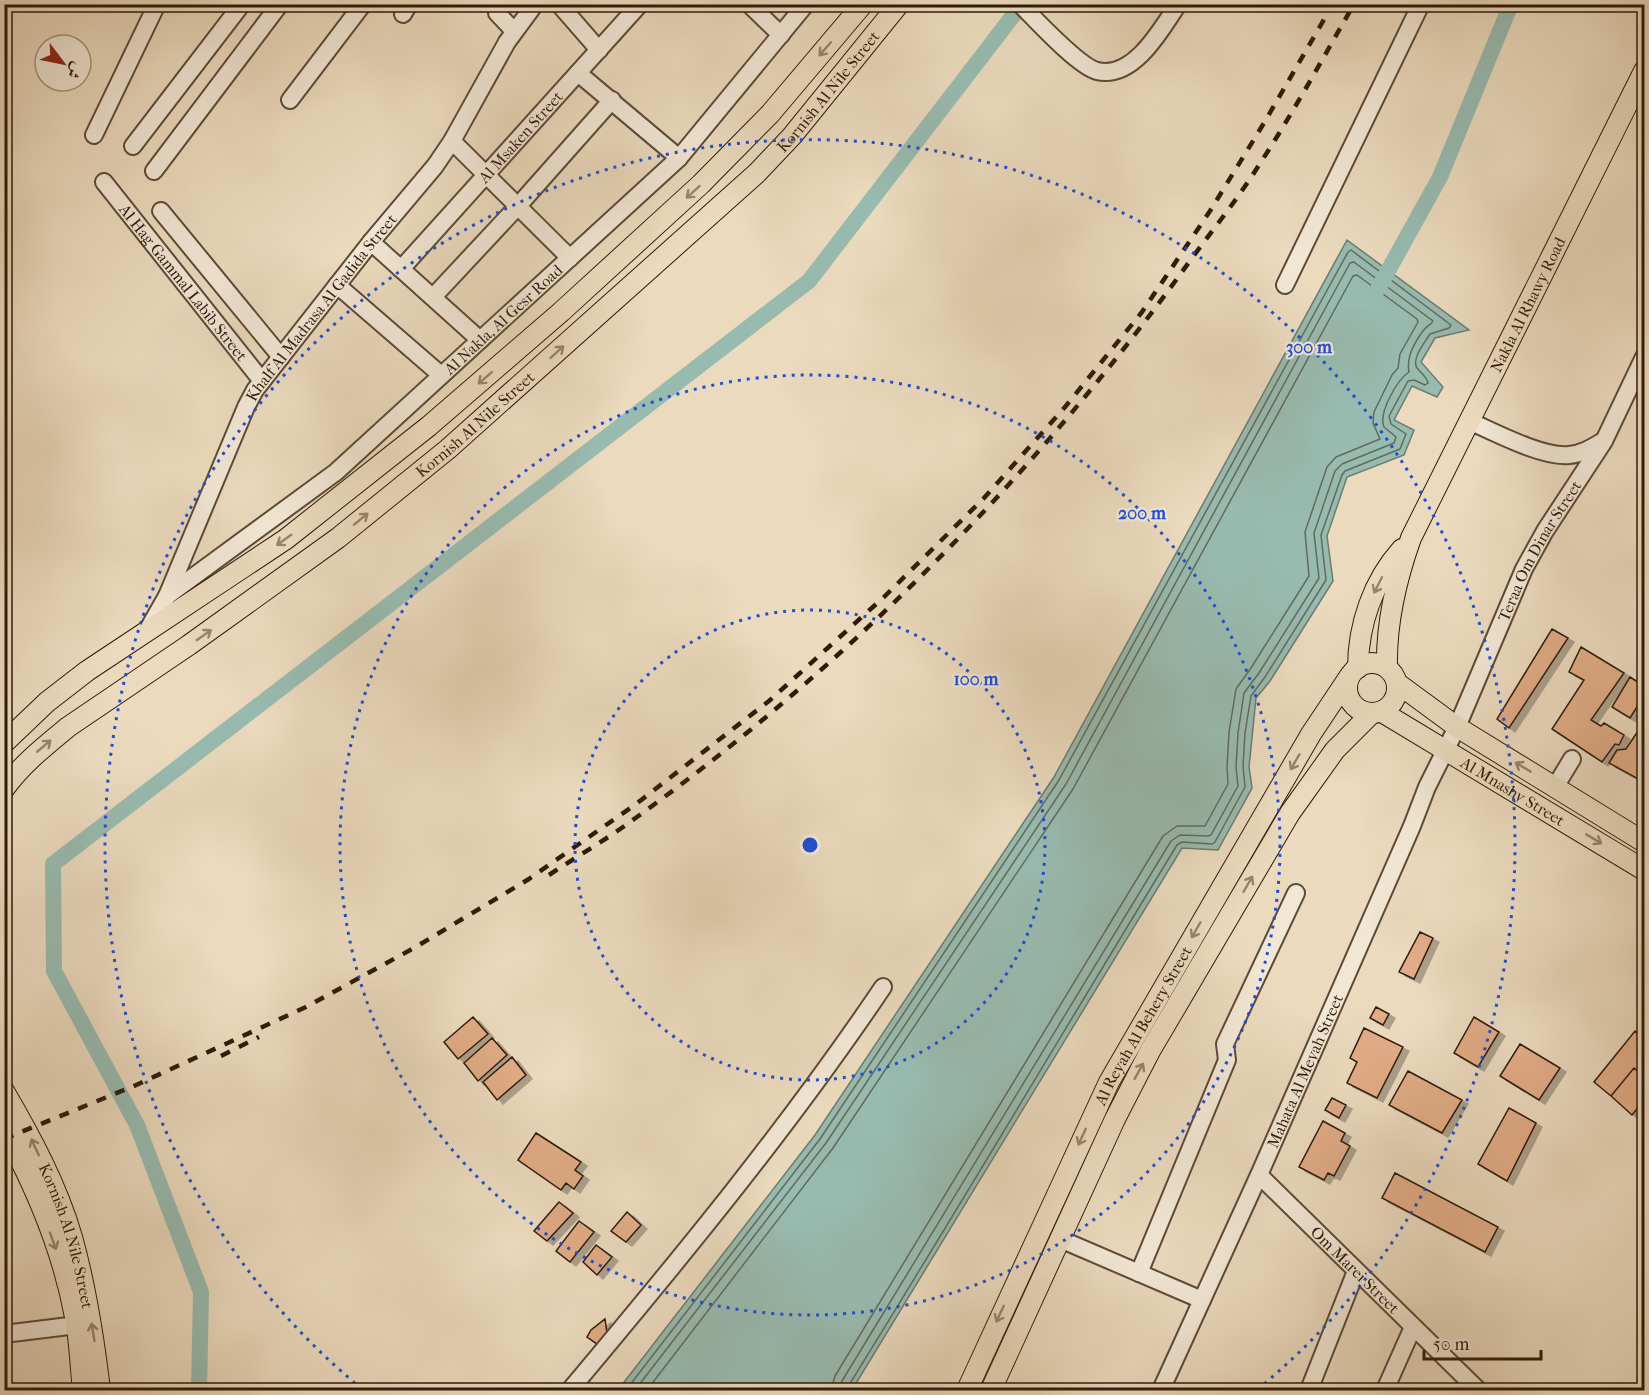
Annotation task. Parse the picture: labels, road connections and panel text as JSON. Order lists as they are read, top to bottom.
{
  "streets": {
    "main road": [
      "Kornish Al Nile Street",
      "Nakla Al Rhawy Road",
      "Al Mnashy Street",
      "Al Reyah Al Behery Street"
    ],
    "street": [
      "Al Msaken Street",
      "Al Hag Gammal Labib Street",
      "Khalf Al Madrasa Al Gadida Street",
      "Al Nakla, Al Gesr Road",
      "Teraa Om Dinar Street",
      "Mahata Al Meyah Street",
      "Om Marei Street"
    ]
  },
  "crossings": [
    ["Kornish Al Nile Street", "Khalf Al Madrasa Al Gadida Street"],
    ["Al Hag Gammal Labib Street", "Khalf Al Madrasa Al Gadida Street"],
    ["Nakla Al Rhawy Road", "Al Mnashy Street"],
    ["Nakla Al Rhawy Road", "Al Reyah Al Behery Street"],
    ["Khalf Al Madrasa Al Gadida Street", "Al Nakla, Al Gesr Road"],
    ["Teraa Om Dinar Street", "Al Mnashy Street"],
    ["Teraa Om Dinar Street", "Mahata Al Meyah Street"],
    ["Al Mnashy Street", "Al Reyah Al Behery Street"],
    ["Al Mnashy Street", "Mahata Al Meyah Street"],
    ["Mahata Al Meyah Street", "Om Marei Street"]
  ],
  "scale_bar": "50 m",
  "north": "bottom right",
  "rings": ["300 m", "200 m", "100 m"]
}
